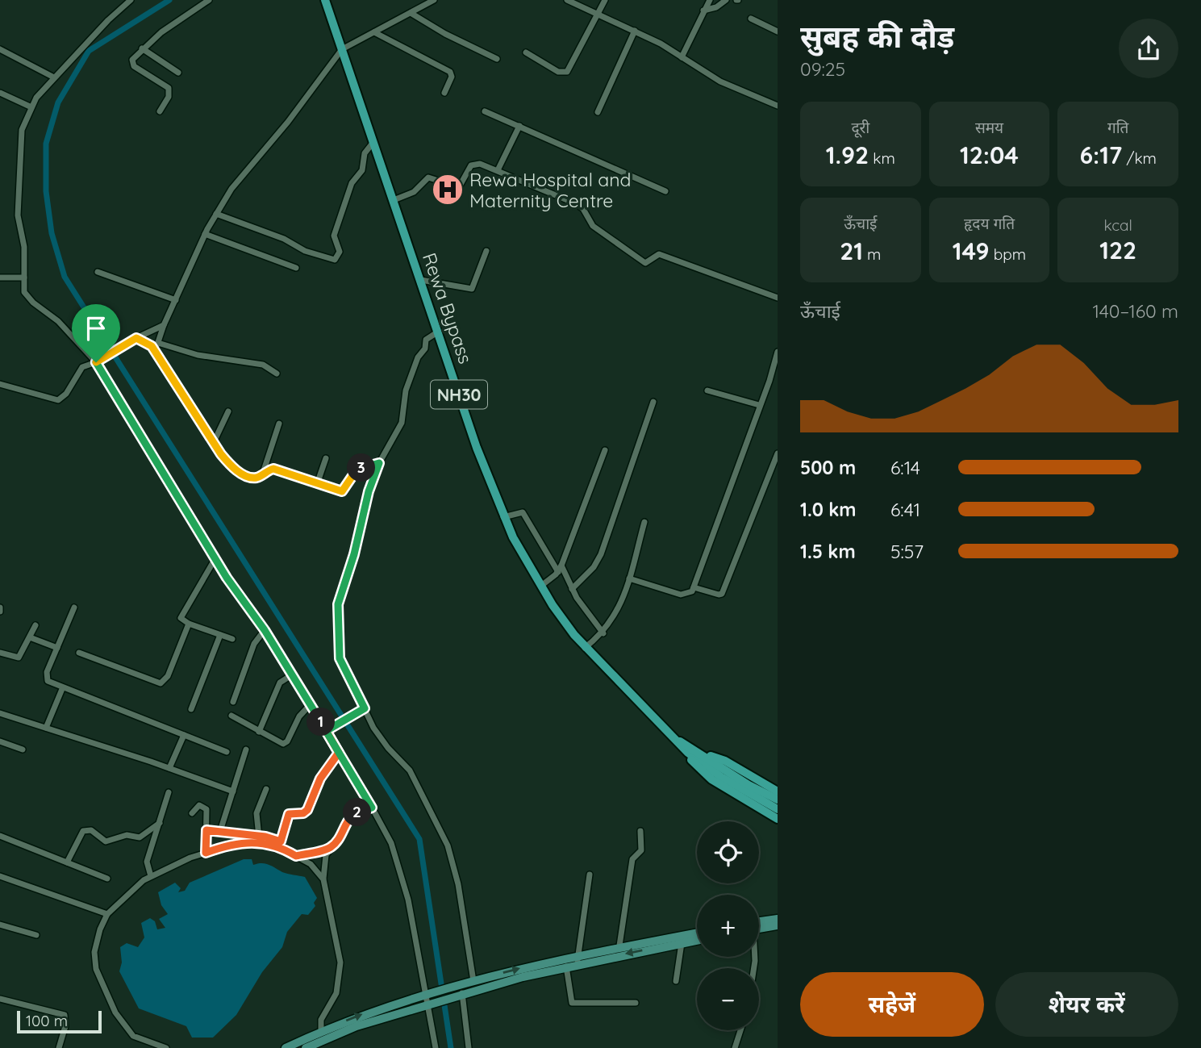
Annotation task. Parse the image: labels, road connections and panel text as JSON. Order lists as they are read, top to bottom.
{
  "streets": {
    "highway": ["Rewa Bypass", "NH30"]
  },
  "places": {
    "hospital": ["Rewa Hospital and Maternity Centre"]
  },
  "scale_bar": "100 m",
  "page": {
    "heading": ["सुबह की दौड़", "09:25"],
    "stats": [
      ["दूरी", "1.92 km"],
      ["समय", "12:04"],
      ["गति", "6:17 /km"],
      ["ऊँचाई", "21 m"],
      ["हृदय गति", "149 bpm"],
      ["kcal", "122"]
    ],
    "chart": ["ऊँचाई", "140–160 m"],
    "list": [
      {
        "name": "500 m",
        "note": "6:14"
      },
      {
        "name": "1.0 km",
        "note": "6:41"
      },
      {
        "name": "1.5 km",
        "note": "5:57"
      }
    ],
    "pins": ["3", "1", "2"],
    "map_buttons": ["+", "−"],
    "buttons": ["सहेजें", "शेयर करें"],
    "scale": "100 m"
  }
}
